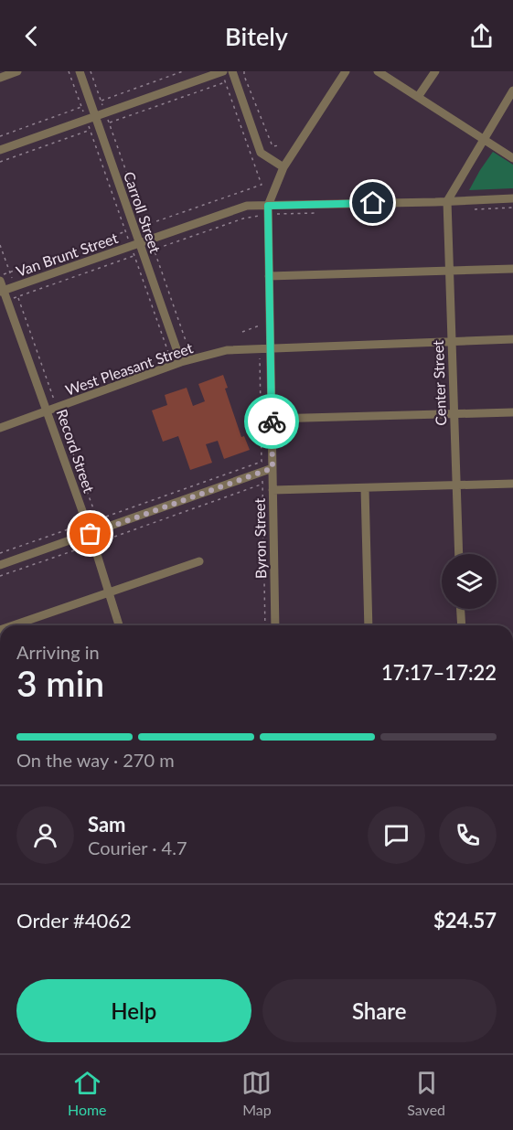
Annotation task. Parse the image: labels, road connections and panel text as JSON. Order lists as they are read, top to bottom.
{
  "streets": {
    "street": [
      "Carroll Street",
      "Van Brunt Street",
      "West Pleasant Street",
      "Center Street",
      "Record Street",
      "Byron Street"
    ]
  },
  "crossings": [
    ["Carroll Street", "Van Brunt Street"],
    ["Carroll Street", "West Pleasant Street"],
    ["Van Brunt Street", "Center Street"],
    ["Van Brunt Street", "Record Street"],
    ["Van Brunt Street", "Byron Street"],
    ["West Pleasant Street", "Center Street"],
    ["West Pleasant Street", "Record Street"],
    ["West Pleasant Street", "Byron Street"]
  ],
  "page": {
    "header": "Bitely",
    "heading": ["3 min", "Arriving in", "17:17–17:22"],
    "panel": [
      "Sam",
      "Courier · 4.7",
      "Order #4062",
      "$24.57"
    ],
    "bar": "On the way · 270 m",
    "buttons": ["Help", "Share"],
    "tabs": ["Home", "Map", "Saved"]
  }
}
